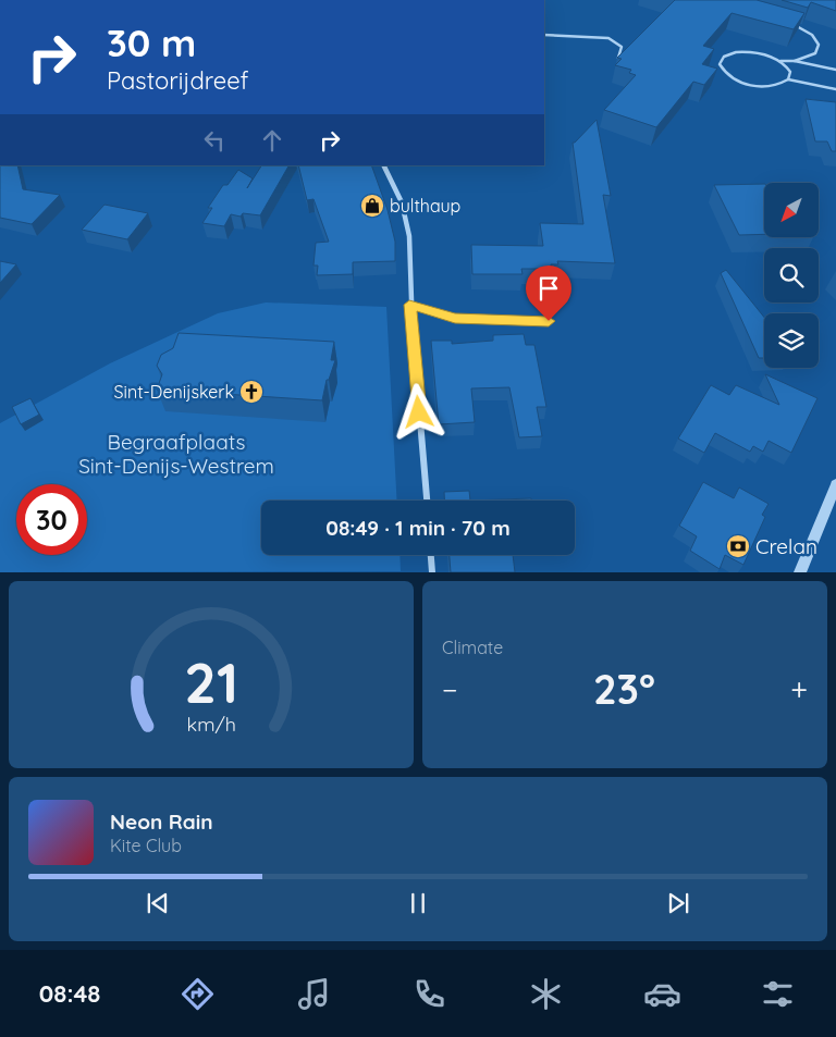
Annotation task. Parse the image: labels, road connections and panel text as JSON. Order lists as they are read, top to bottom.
{
  "parks": ["Begraafplaats Sint-Denijs-Westrem"],
  "places": {
    "shop": ["bulthaup"],
    "church": ["Sint-Denijskerk"],
    "bank": ["Crelan"]
  },
  "north": "bottom left",
  "page": {
    "turn": ["30 m", "Pastorijdreef"],
    "limit": "30",
    "trip": "08:49 · 1 min · 70 m",
    "tile": "Climate",
    "heat": ["−", "23°", "+"],
    "song": ["Neon Rain", "Kite Club"],
    "tabs": "08:48",
    "gauge": ["21", "km/h"]
  }
}
